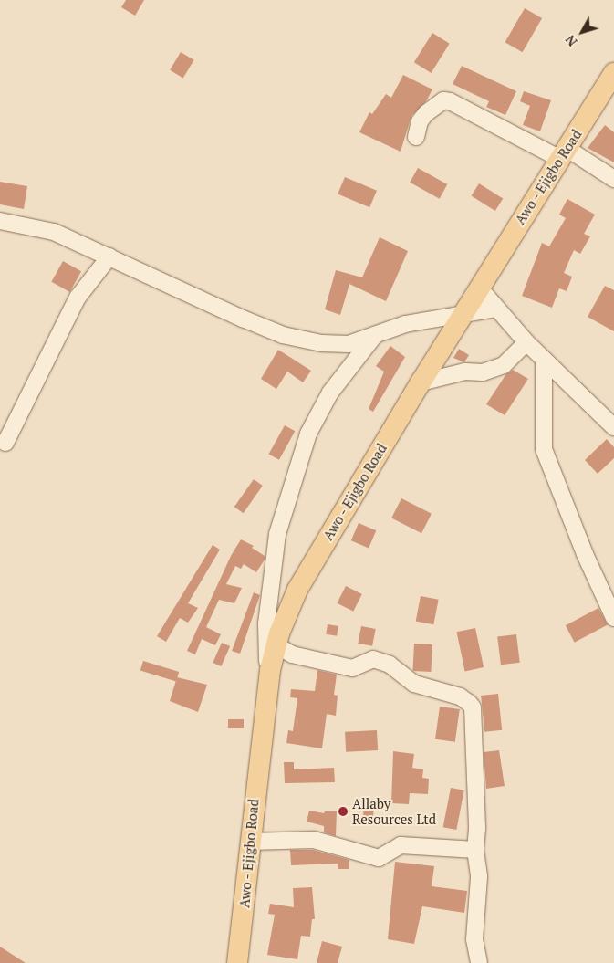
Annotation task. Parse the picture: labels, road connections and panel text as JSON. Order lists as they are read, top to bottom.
{
  "streets": {
    "main road": ["Awo - Ejigbo Road"]
  },
  "places": ["Allaby Resources Ltd"],
  "north": "bottom left"
}
